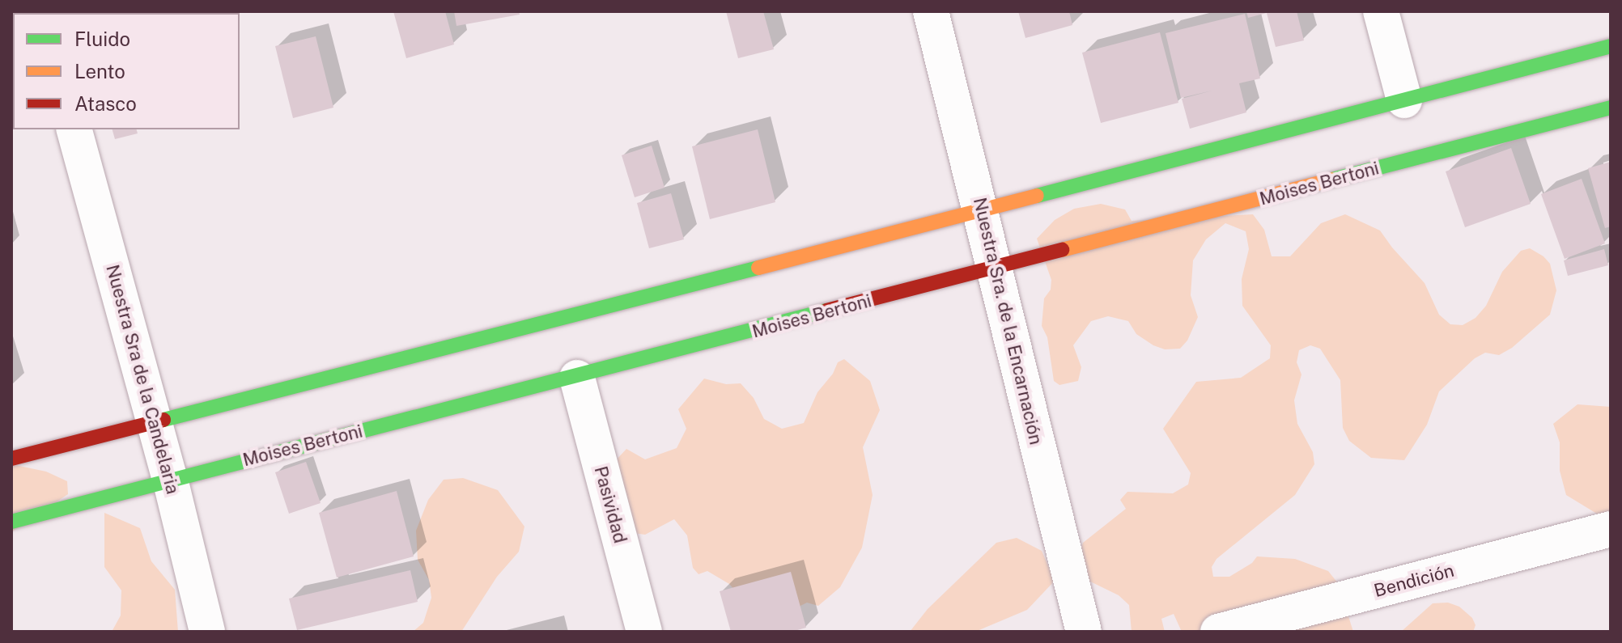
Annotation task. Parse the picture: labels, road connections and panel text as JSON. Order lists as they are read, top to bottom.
{
  "streets": {
    "street": [
      "Moises Bertoni",
      "Nuestra Sra. de la Encarnación",
      "Nuestra Sra de la Candelaria",
      "Pasividad",
      "Bendición"
    ]
  },
  "crossings": [
    ["Moises Bertoni", "Nuestra Sra. de la Encarnación"],
    ["Moises Bertoni", "Nuestra Sra de la Candelaria"],
    ["Moises Bertoni", "Pasividad"]
  ],
  "legend": ["Fluido", "Lento", "Atasco"]
}
